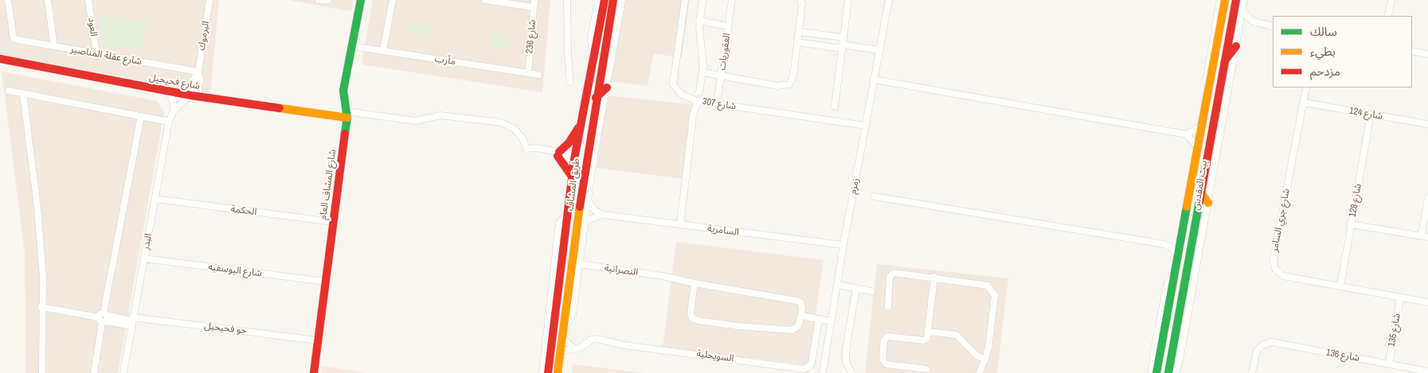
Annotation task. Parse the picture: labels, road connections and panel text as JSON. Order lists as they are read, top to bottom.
{
  "streets": {
    "street": [
      "العود",
      "اليرموك",
      "شارع 236",
      "العقوريات",
      "شارع عقلة المناصير",
      "مأرب",
      "شارع فحيحيل",
      "شارع 307",
      "شارع 124",
      "شارع المشاف العام",
      "طريق المشاف",
      "بيت المقدس",
      "زمزم",
      "شارع 128",
      "الحكمة",
      "شارع جري السامر",
      "السامرية",
      "البدر",
      "شارع اليوسفيه",
      "النصرانية",
      "جو فحيحيل",
      "شارع 135",
      "شارع 136",
      "السويحلية"
    ]
  },
  "crossings": [
    ["العود", "شارع عقلة المناصير"],
    ["اليرموك", "شارع عقلة المناصير"],
    ["اليرموك", "شارع فحيحيل"],
    ["اليرموك", "البدر"],
    ["شارع 236", "مأرب"],
    ["العقوريات", "شارع 307"],
    ["مأرب", "شارع المشاف العام"],
    ["شارع فحيحيل", "شارع المشاف العام"],
    ["شارع فحيحيل", "البدر"],
    ["شارع 307", "زمزم"],
    ["شارع 307", "السامرية"],
    ["شارع 124", "شارع 128"],
    ["شارع 124", "شارع جري السامر"],
    ["شارع المشاف العام", "الحكمة"],
    ["شارع المشاف العام", "شارع اليوسفيه"],
    ["شارع المشاف العام", "جو فحيحيل"],
    ["طريق المشاف", "السويحلية"],
    ["زمزم", "السامرية"],
    ["شارع 128", "شارع جري السامر"],
    ["الحكمة", "البدر"],
    ["شارع جري السامر", "شارع 135"],
    ["البدر", "شارع اليوسفيه"],
    ["البدر", "جو فحيحيل"],
    ["شارع 135", "شارع 136"]
  ],
  "legend": ["سالك", "بطيء", "مزدحم"]
}
